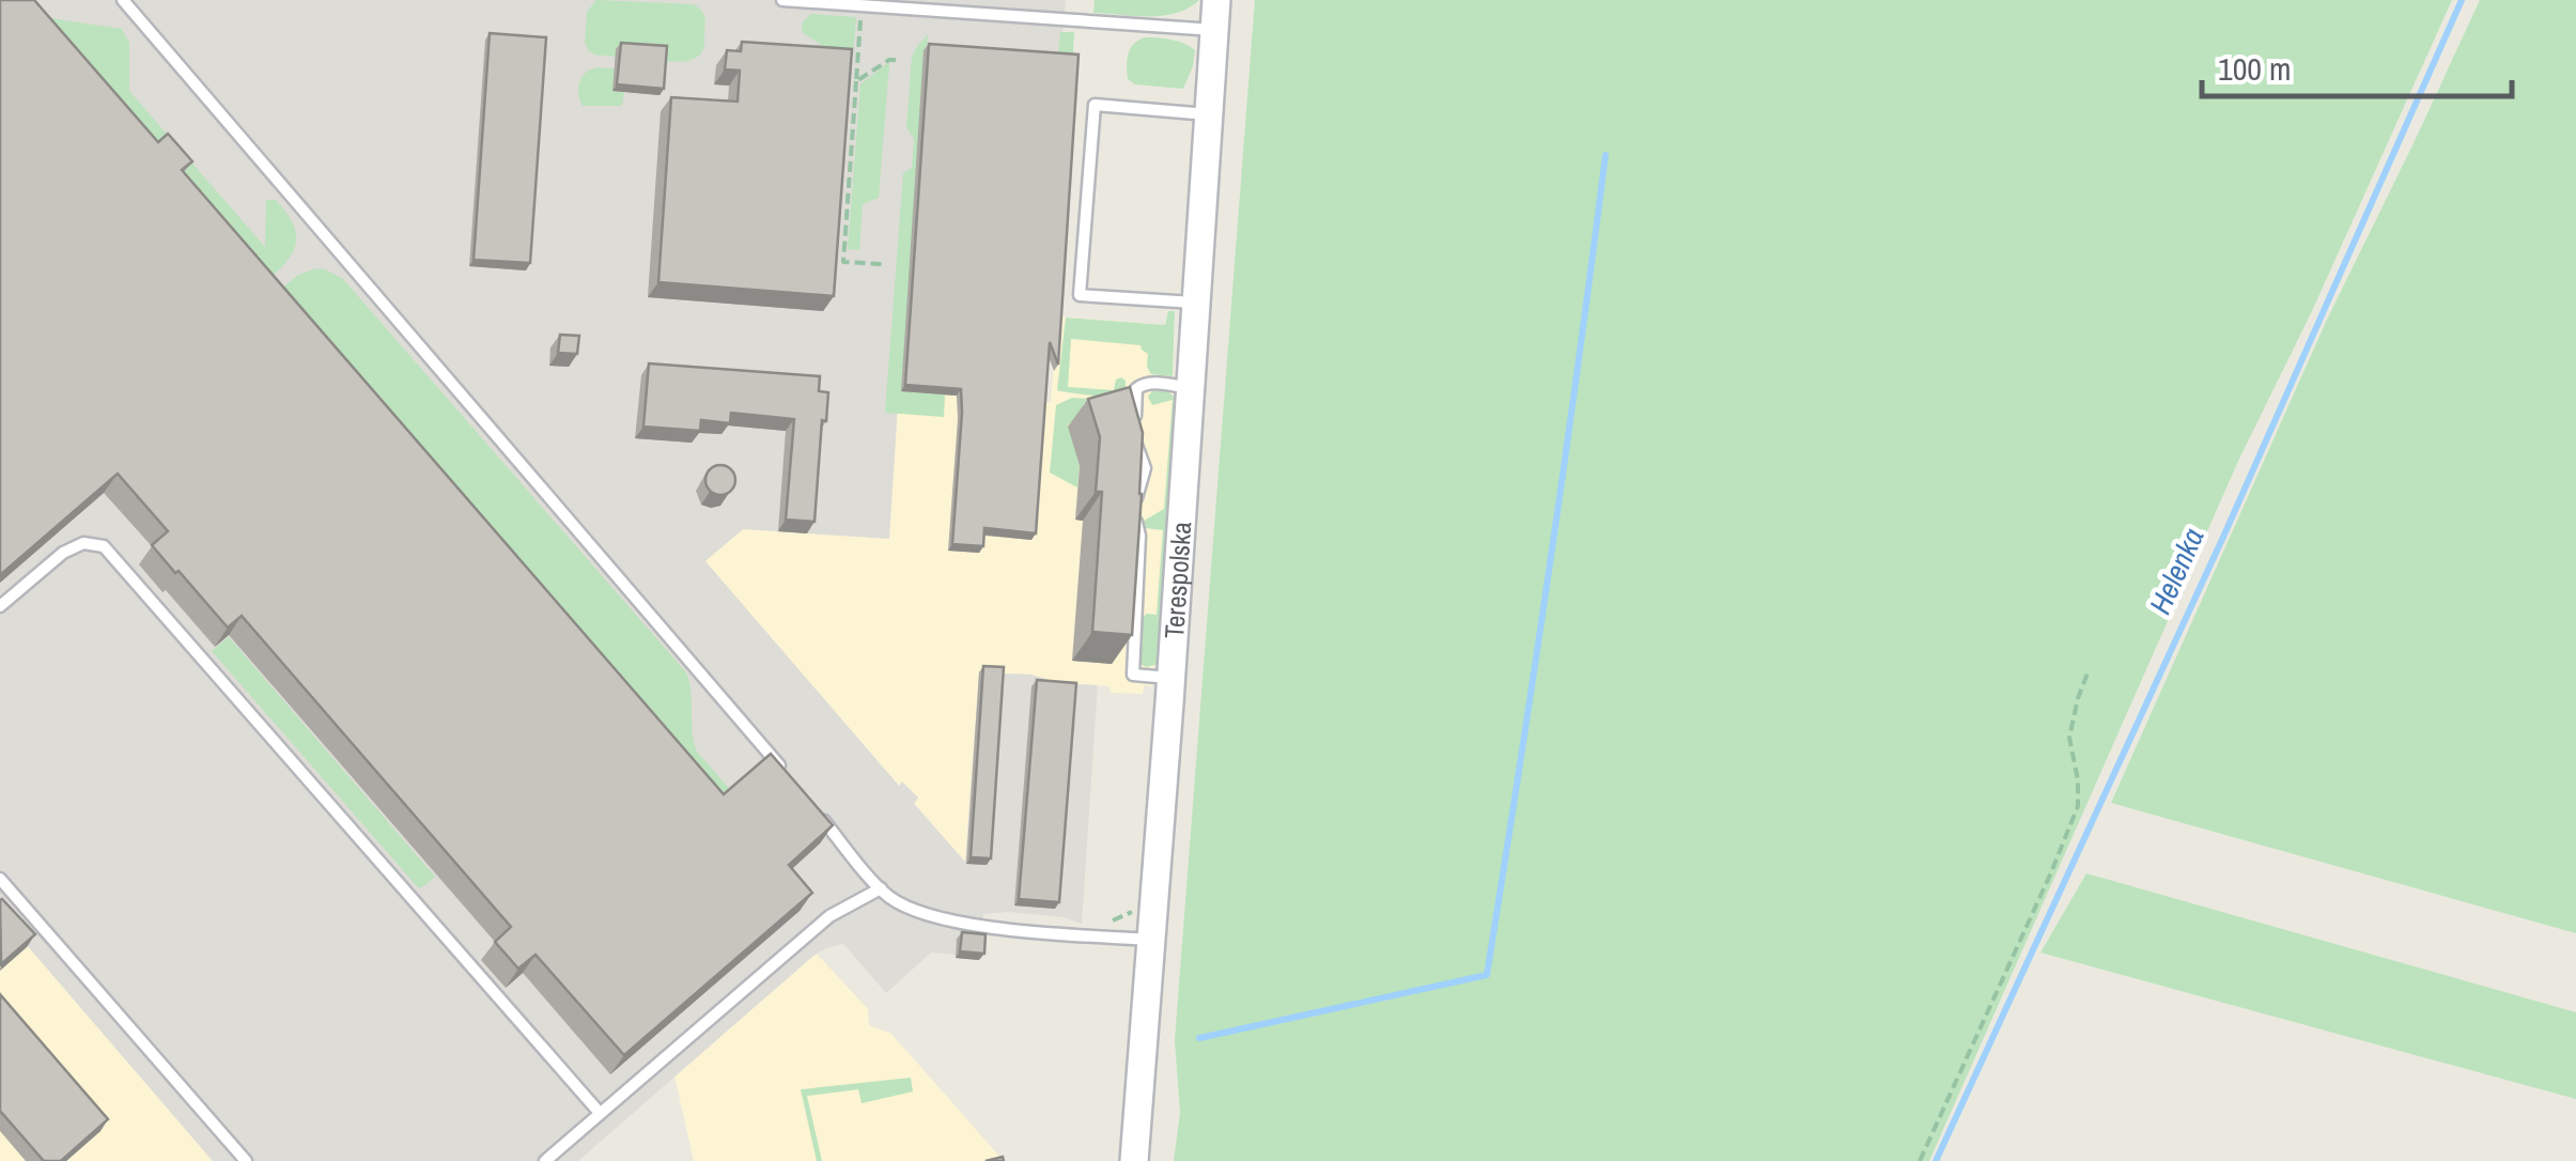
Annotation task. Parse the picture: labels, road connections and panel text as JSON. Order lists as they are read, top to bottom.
{
  "streets": {
    "street": ["Terespolska"]
  },
  "water": ["Helenka"],
  "scale_bar": "100 m"
}
